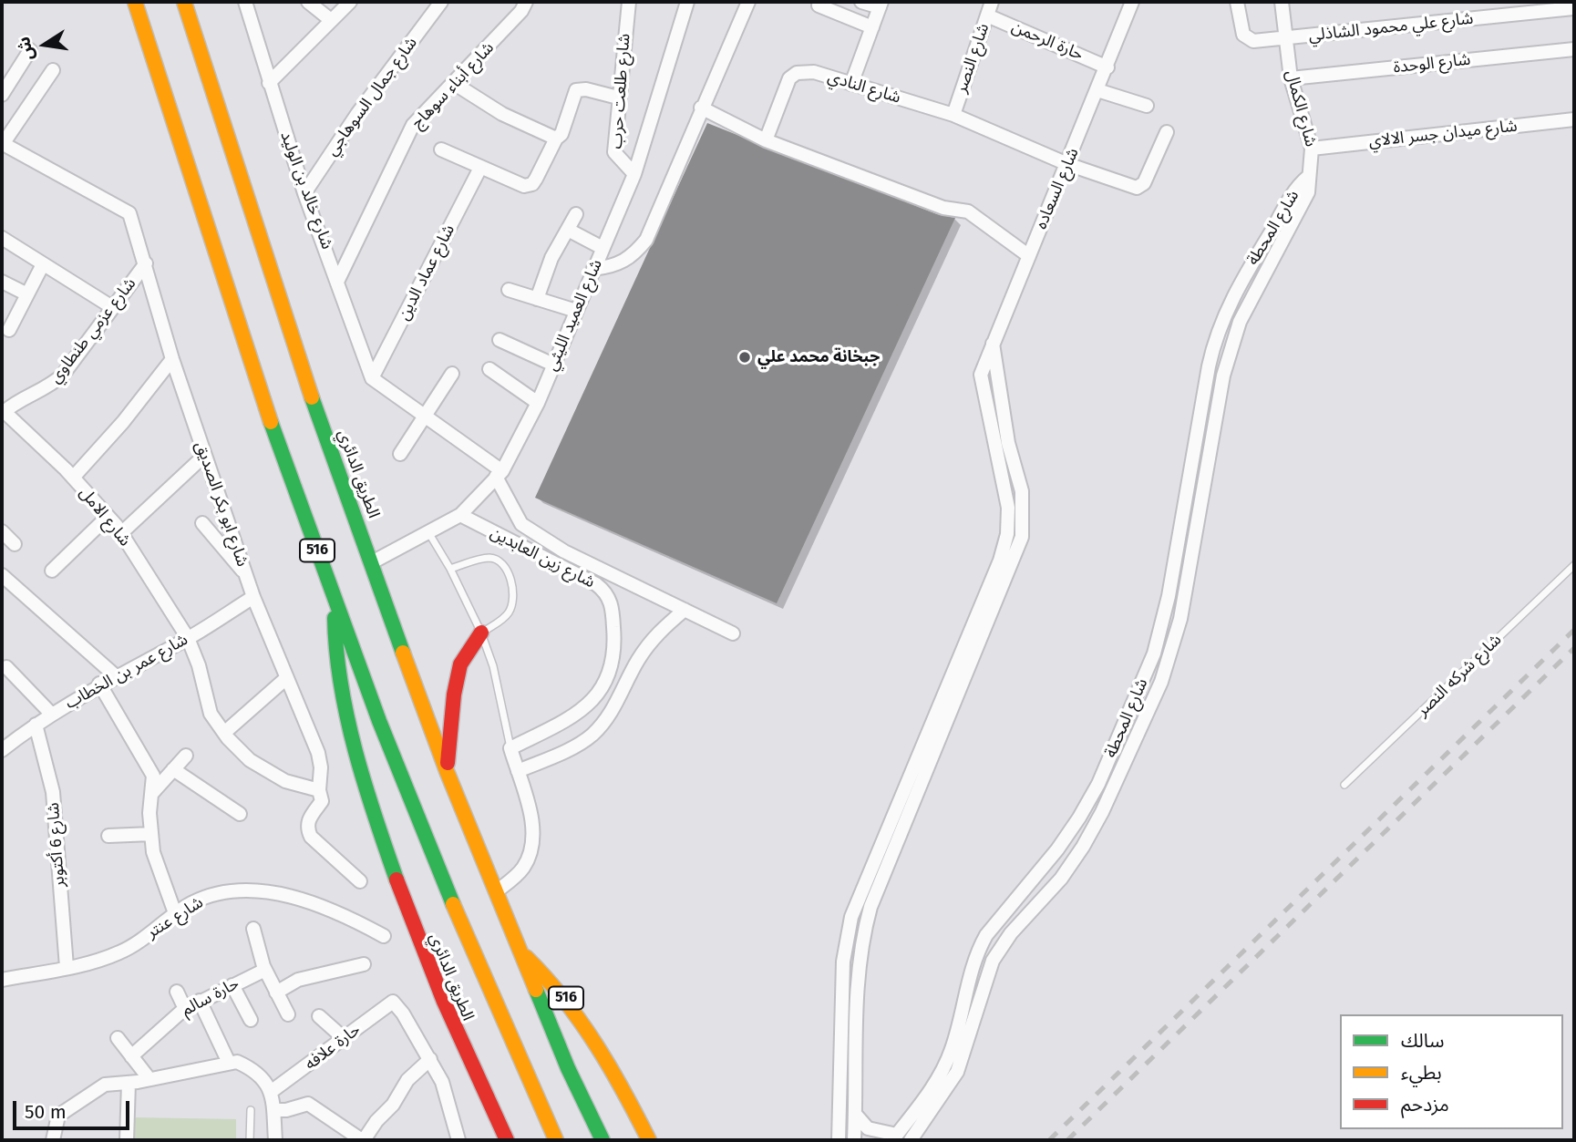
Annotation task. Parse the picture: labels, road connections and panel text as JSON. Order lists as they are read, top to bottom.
{
  "streets": {
    "highway": ["الطريق الدائري", "516"],
    "street": [
      "شارع علي محمود الشاذلي",
      "حارة الرحمن",
      "شارع النصر",
      "شارع الوحدة",
      "شارع أبناء سوهاج",
      "شارع النادي",
      "شارع طلعت حرب",
      "شارع جمال السوهاجي",
      "شارع الكمال",
      "شارع ميدان جسر الالاي",
      "شارع السعاده",
      "شارع خالد بن الوليد",
      "شارع المحطة",
      "شارع عماد الدين",
      "شارع العميد الليثي",
      "شارع عزمي طنطاوي",
      "شارع ابو بكر الصديق",
      "شارع الامل",
      "شارع زين العابدين",
      "شارع عمر بن الخطاب",
      "شارع 6 أكتوبر",
      "شارع عنتر",
      "حارة سالم",
      "حارة علافه"
    ],
    "lane": ["شارع شركه النصر"]
  },
  "crossings": [
    ["شارع علي محمود الشاذلي", "شارع الكمال"],
    ["حارة الرحمن", "شارع النصر"],
    ["حارة الرحمن", "شارع السعاده"],
    ["شارع النصر", "شارع النادي"],
    ["شارع الوحدة", "شارع الكمال"],
    ["شارع أبناء سوهاج", "شارع خالد بن الوليد"],
    ["شارع النادي", "شارع السعاده"],
    ["شارع طلعت حرب", "شارع العميد الليثي"],
    ["شارع جمال السوهاجي", "شارع خالد بن الوليد"],
    ["شارع الكمال", "شارع ميدان جسر الالاي"],
    ["شارع الكمال", "شارع المحطة"],
    ["شارع خالد بن الوليد", "شارع عماد الدين"],
    ["شارع خالد بن الوليد", "شارع زين العابدين"],
    ["شارع عماد الدين", "شارع زين العابدين"],
    ["شارع العميد الليثي", "الطريق الدائري"],
    ["شارع العميد الليثي", "شارع زين العابدين"],
    ["شارع عزمي طنطاوي", "شارع ابو بكر الصديق"],
    ["شارع عزمي طنطاوي", "شارع الامل"],
    ["شارع ابو بكر الصديق", "شارع الامل"],
    ["شارع ابو بكر الصديق", "شارع عمر بن الخطاب"],
    ["شارع الامل", "شارع عمر بن الخطاب"],
    ["شارع عمر بن الخطاب", "شارع 6 أكتوبر"],
    ["شارع 6 أكتوبر", "شارع عنتر"]
  ],
  "places": ["جبخانة محمد علي"],
  "legend": ["سالك", "بطيء", "مزدحم"],
  "scale_bar": "50 m",
  "north": "left"
}
